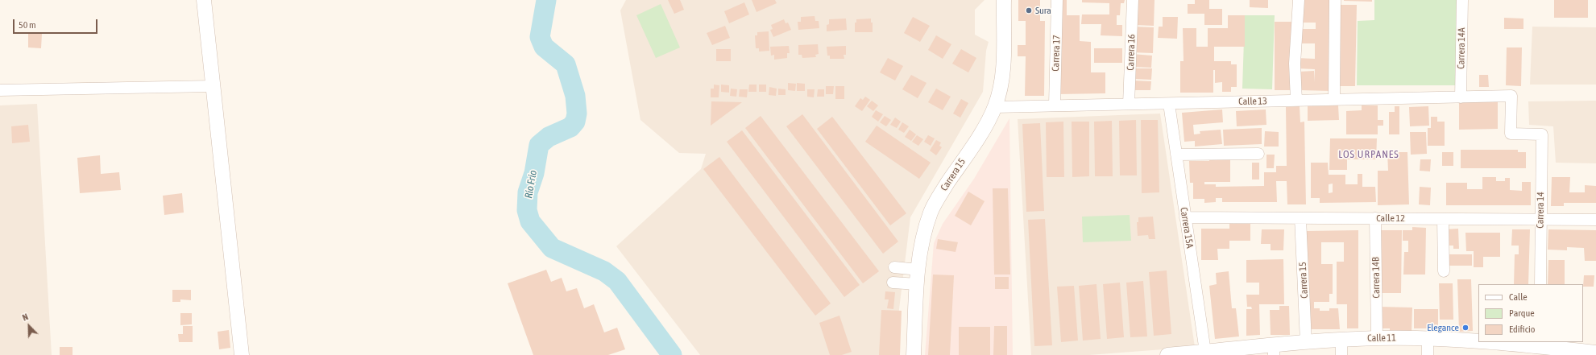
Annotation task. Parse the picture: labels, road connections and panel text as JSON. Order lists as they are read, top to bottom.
{
  "streets": {
    "street": [
      "Carrera 14A",
      "Carrera 16",
      "Carrera 17",
      "Calle 13",
      "Carrera 15",
      "Carrera 14",
      "Calle 12",
      "Carrera 15A",
      "Carrera 14B",
      "Calle 11"
    ]
  },
  "crossings": [
    ["Carrera 14A", "Calle 13"],
    ["Carrera 16", "Calle 13"],
    ["Carrera 17", "Calle 13"],
    ["Calle 13", "Carrera 15"],
    ["Calle 13", "Carrera 14"],
    ["Calle 13", "Carrera 15A"],
    ["Carrera 15", "Calle 12"],
    ["Carrera 15", "Calle 11"],
    ["Carrera 14", "Calle 12"],
    ["Calle 12", "Carrera 15A"],
    ["Calle 12", "Carrera 14B"],
    ["Carrera 15A", "Calle 11"],
    ["Carrera 14B", "Calle 11"]
  ],
  "districts": ["LOS URPANES"],
  "water": ["Río Frío"],
  "places": ["Sura", "Elegance"],
  "legend": ["Calle", "Parque", "Edificio"],
  "scale_bar": "50 m",
  "north": "top left"
}
